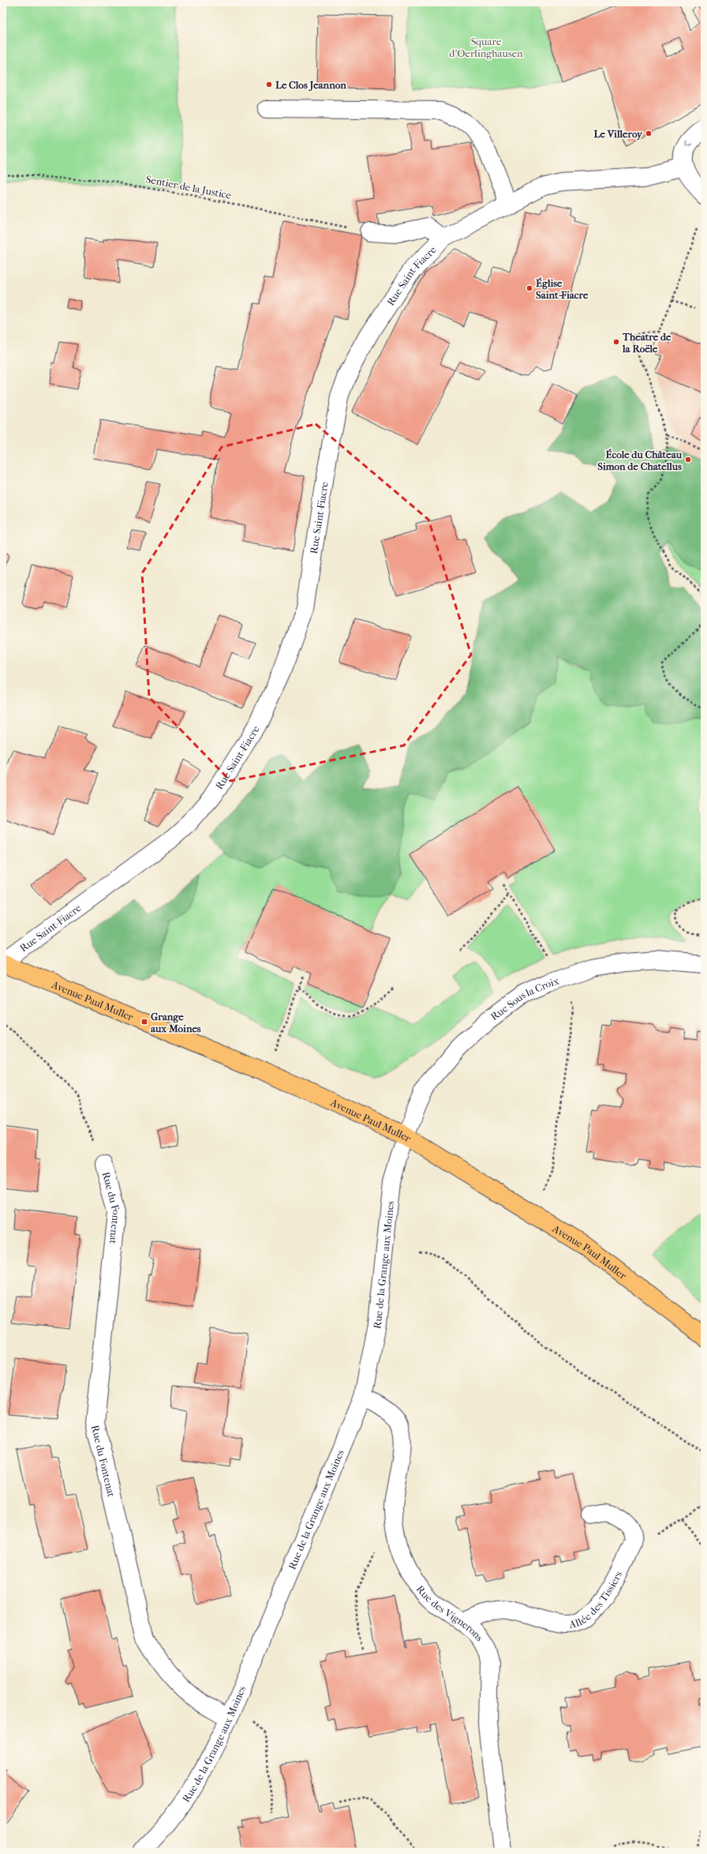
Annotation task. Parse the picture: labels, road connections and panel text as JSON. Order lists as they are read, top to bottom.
{
  "streets": {
    "main road": ["Avenue Paul Muller"],
    "street": [
      "Rue Saint-Fiacre",
      "Rue Sous la Croix",
      "Rue du Fontenat",
      "Rue de la Grange aux Moines",
      "Allée des Tissiers",
      "Rue des Vignerons"
    ],
    "path": ["Sentier de la Justice"]
  },
  "crossings": [
    ["Rue Saint-Fiacre", "Avenue Paul Muller"],
    ["Rue Sous la Croix", "Avenue Paul Muller"],
    ["Rue Sous la Croix", "Rue de la Grange aux Moines"],
    ["Avenue Paul Muller", "Rue de la Grange aux Moines"],
    ["Rue du Fontenat", "Rue de la Grange aux Moines"],
    ["Rue de la Grange aux Moines", "Rue des Vignerons"],
    ["Allée des Tissiers", "Rue des Vignerons"]
  ],
  "parks": ["Square d'Oerlinghausen"],
  "places": {
    "other": [
      "Le Clos Jeannon",
      "Le Villeroy",
      "Église Saint-Fiacre",
      "Theatre de la Roële",
      "École du Château Simon de Chatellus"
    ],
    "transit": ["Grange aux Moines"]
  }
}
